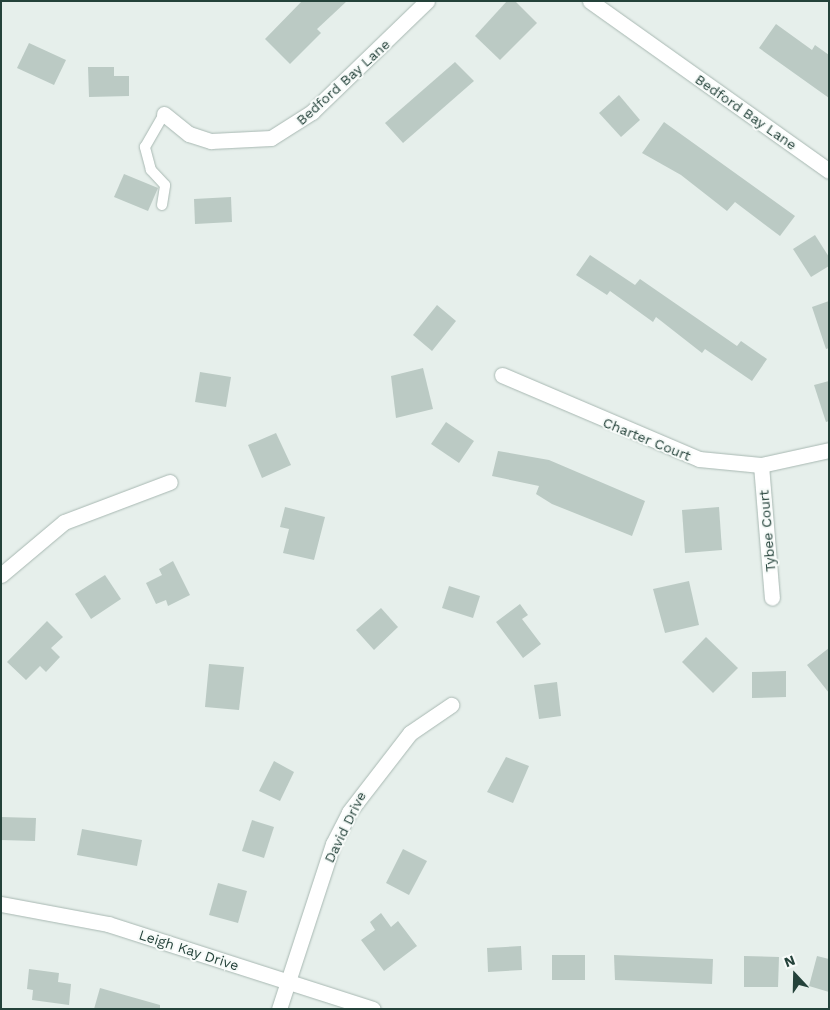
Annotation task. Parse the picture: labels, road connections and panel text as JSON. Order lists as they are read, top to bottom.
{
  "streets": {
    "street": [
      "Bedford Bay Lane",
      "Charter Court",
      "Tybee Court",
      "David Drive",
      "Leigh Kay Drive"
    ]
  },
  "crossings": [
    ["Charter Court", "Tybee Court"],
    ["David Drive", "Leigh Kay Drive"]
  ],
  "north": "top"
}
